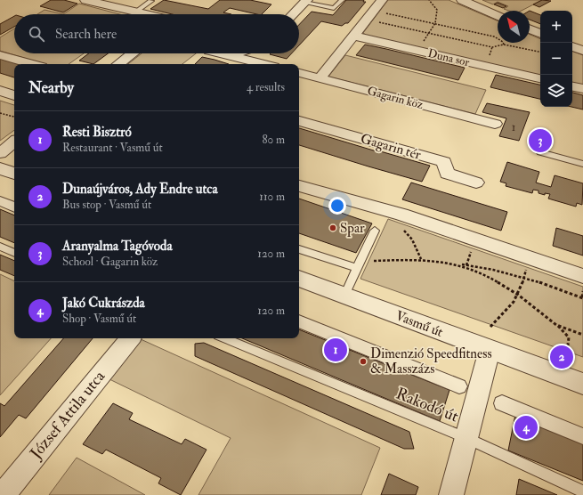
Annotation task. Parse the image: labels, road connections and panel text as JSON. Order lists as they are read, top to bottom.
{
  "streets": {
    "street": [
      "Duna sor",
      "Gagarin köz",
      "Gagarin tér",
      "Vasmű út",
      "József Attila utca"
    ],
    "lane": ["Rakodó út"]
  },
  "places": ["Spar", "Dimenzió Speedfitness & Masszázs"],
  "house_numbers": ["1"],
  "north": "top left",
  "page": {
    "map_buttons": ["+", "−"],
    "search": "Search here",
    "heading": ["Nearby", "4 results"],
    "list": [
      {
        "mark": "1",
        "name": "Resti Bisztró",
        "note": "Restaurant · Vasmű út",
        "value": "80 m"
      },
      {
        "mark": "2",
        "name": "Dunaújváros, Ady Endre utca",
        "note": "Bus stop · Vasmű út",
        "value": "110 m"
      },
      {
        "mark": "3",
        "name": "Aranyalma Tagóvoda",
        "note": "School · Gagarin köz",
        "value": "120 m"
      },
      {
        "mark": "4",
        "name": "Jakó Cukrászda",
        "note": "Shop · Vasmű út",
        "value": "120 m"
      }
    ],
    "pins": [
      "3",
      "1",
      "2",
      "4"
    ]
  }
}
